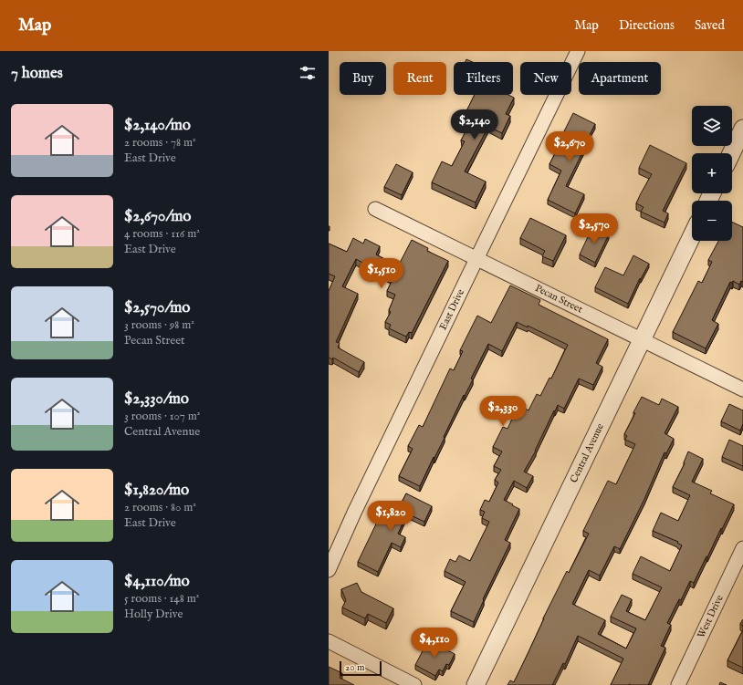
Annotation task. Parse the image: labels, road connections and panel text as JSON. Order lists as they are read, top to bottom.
{
  "streets": {
    "street": [
      "Pecan Street",
      "East Drive",
      "Central Avenue",
      "West Drive"
    ]
  },
  "crossings": [
    ["Pecan Street", "East Drive"],
    ["Pecan Street", "Central Avenue"]
  ],
  "scale_bar": "20 m",
  "page": {
    "header": "Map",
    "nav": ["Map", "Directions", "Saved"],
    "heading": "7 homes",
    "chip": [
      "Buy",
      "Rent",
      "Filters",
      "New",
      "Apartment"
    ],
    "list": [
      {
        "name": "$2,140/mo",
        "note": "2 rooms · 78 m² · East Drive"
      },
      {
        "name": "$2,670/mo",
        "note": "4 rooms · 116 m² · East Drive"
      },
      {
        "name": "$2,570/mo",
        "note": "3 rooms · 98 m² · Pecan Street"
      },
      {
        "name": "$2,330/mo",
        "note": "3 rooms · 107 m² · Central Avenue"
      },
      {
        "name": "$1,820/mo",
        "note": "2 rooms · 80 m² · East Drive"
      },
      {
        "name": "$4,110/mo",
        "note": "5 rooms · 148 m² · Holly Drive"
      }
    ],
    "map_buttons": ["+", "−"],
    "price": [
      "$2,140",
      "$2,670",
      "$2,570",
      "$1,510",
      "$2,330",
      "$1,820",
      "$4,110"
    ],
    "scale": "20 m"
  }
}
